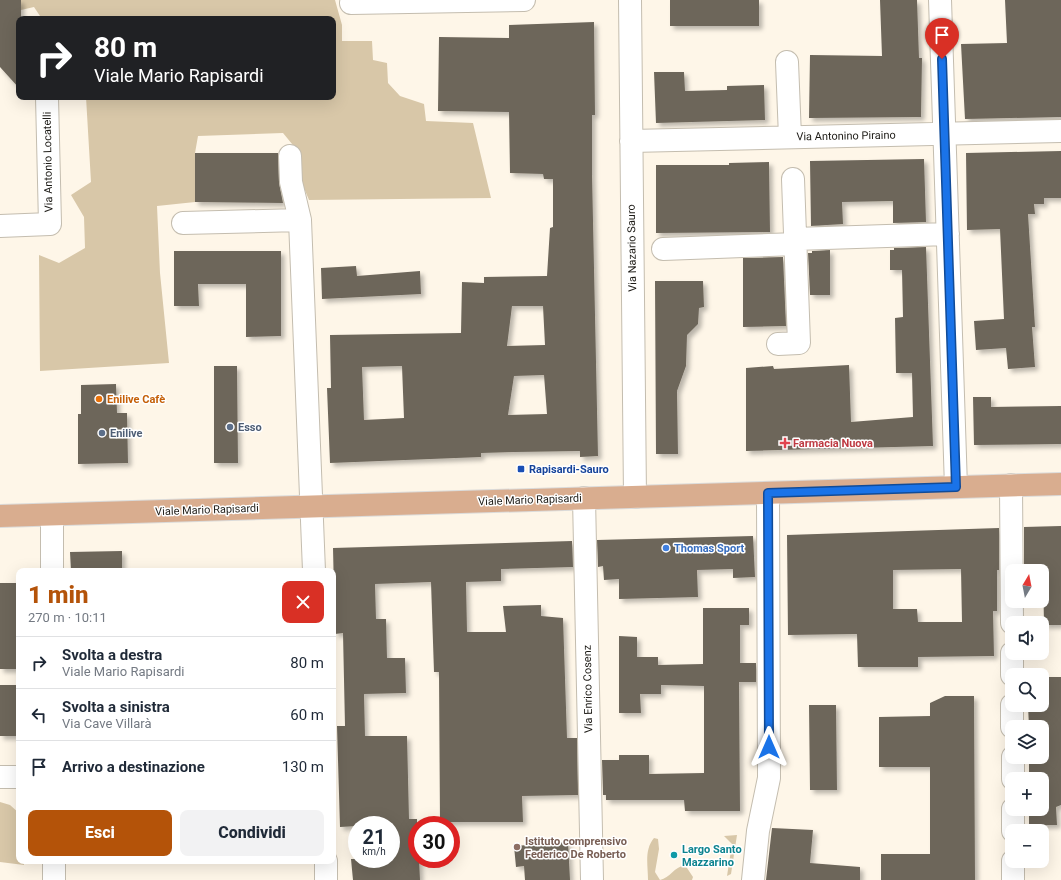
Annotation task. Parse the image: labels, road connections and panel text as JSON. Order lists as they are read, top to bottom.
{
  "streets": {
    "main road": ["Viale Mario Rapisardi"],
    "street": [
      "Via Antonino Piraino",
      "Via Antonio Locatelli",
      "Via Nazario Sauro",
      "Via Enrico Cosenz"
    ]
  },
  "crossings": [
    ["Via Antonino Piraino", "Via Nazario Sauro"],
    ["Via Nazario Sauro", "Viale Mario Rapisardi"],
    ["Viale Mario Rapisardi", "Via Enrico Cosenz"]
  ],
  "places": {
    "other": [
      "Enilive Cafè",
      "Esso",
      "Enilive",
      "Thomas Sport",
      "Istituto comprensivo Federico De Roberto",
      "Largo Santo Mazzarino"
    ],
    "health": ["Farmacia Nuova"],
    "transit": ["Rapisardi-Sauro"]
  },
  "north": "top",
  "page": {
    "turn": ["80 m", "Viale Mario Rapisardi"],
    "map_buttons": ["+", "−"],
    "heading": ["1 min", "270 m · 10:11"],
    "list": [
      {
        "name": "Svolta a destra",
        "note": "Viale Mario Rapisardi",
        "value": "80 m"
      },
      {
        "name": "Svolta a sinistra",
        "note": "Via Cave Villarà",
        "value": "60 m"
      },
      {
        "name": "Arrivo a destinazione",
        "value": "130 m"
      }
    ],
    "buttons": ["Esci", "Condividi"],
    "speed": "21 km/h",
    "limit": "30"
  }
}
